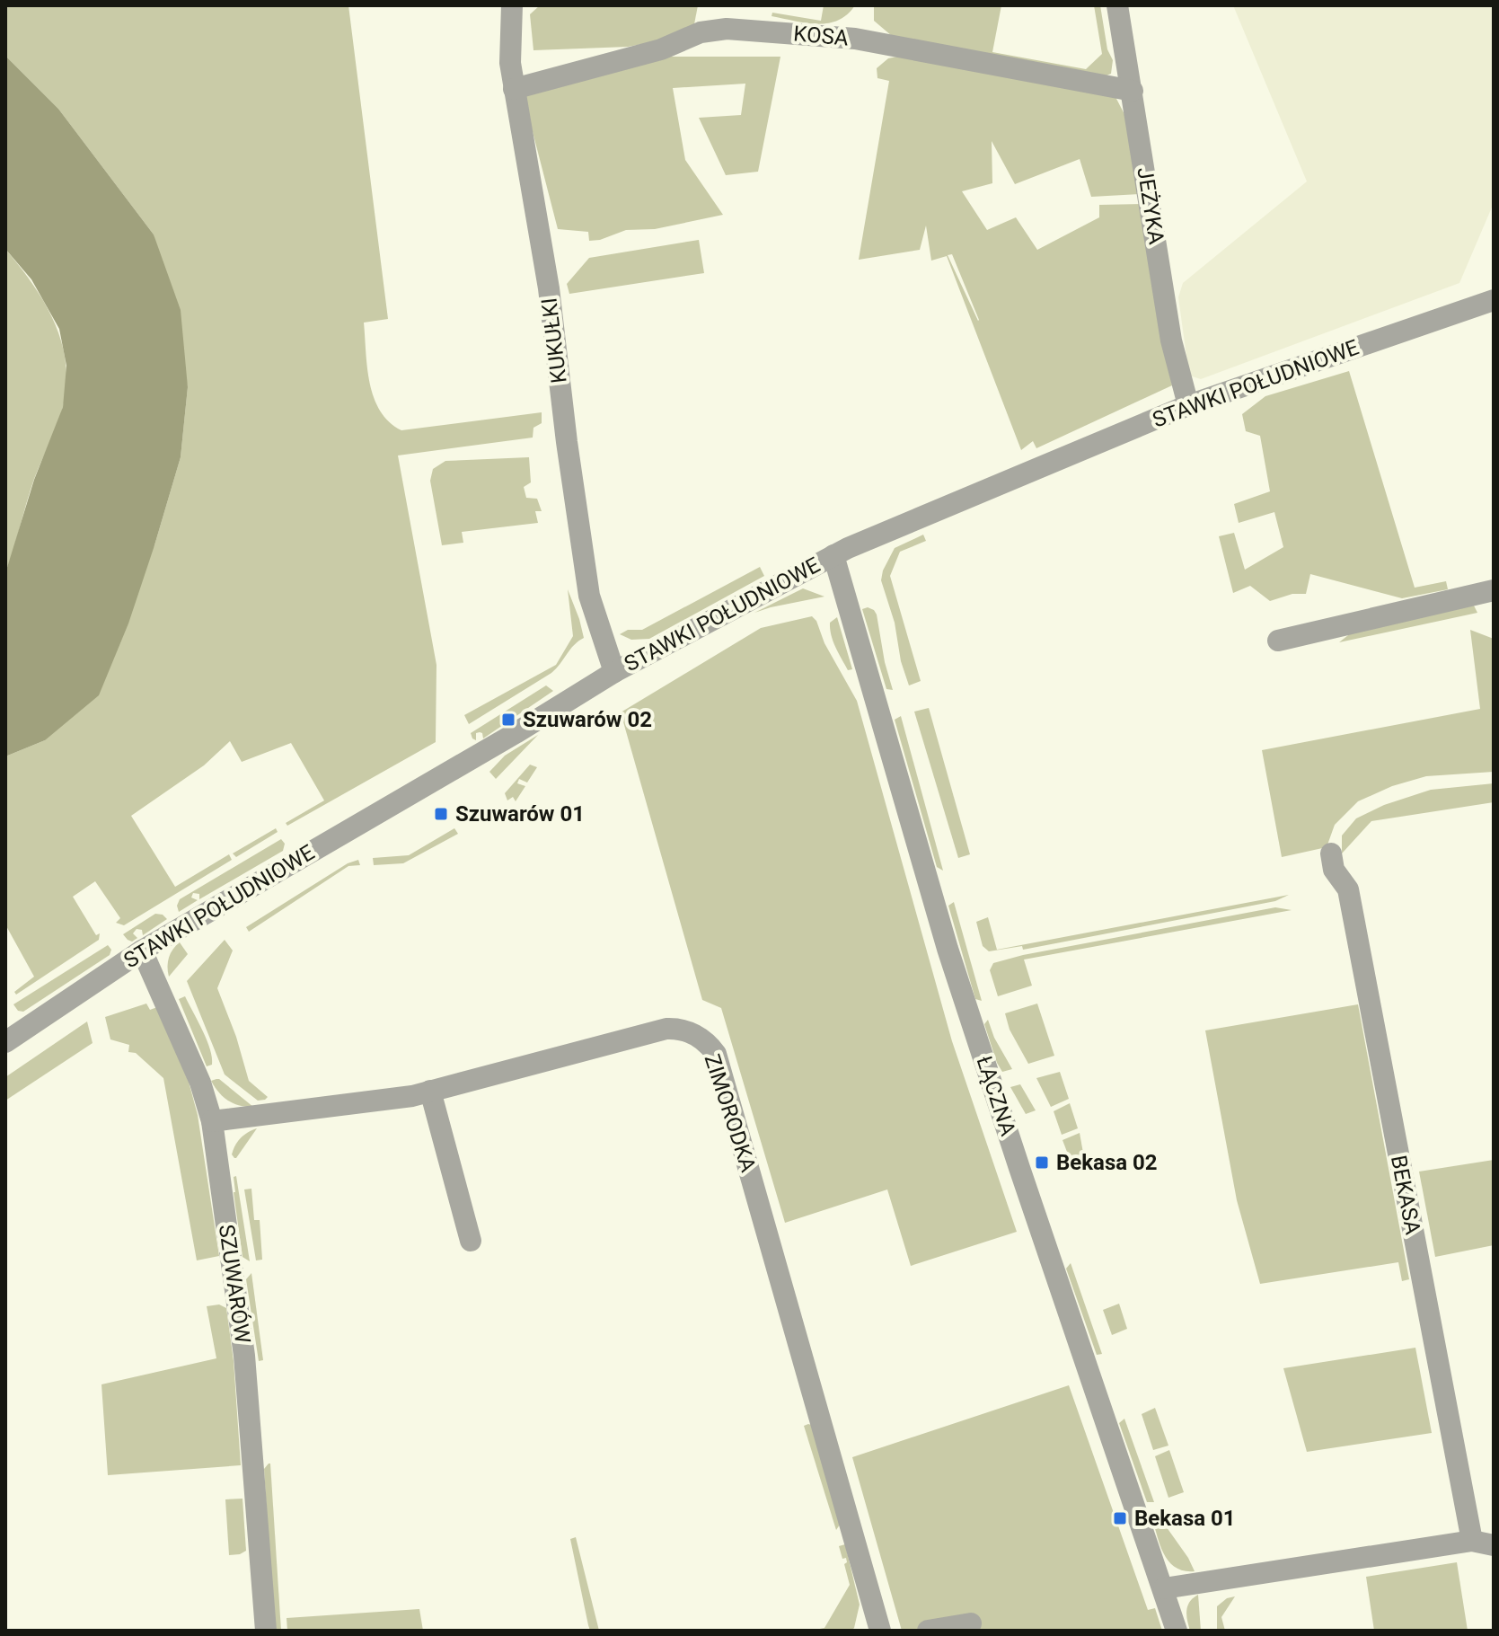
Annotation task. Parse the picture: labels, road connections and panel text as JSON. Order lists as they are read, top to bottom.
{
  "streets": {
    "street": [
      "KOSA",
      "JEŻYKA",
      "KUKUŁKI",
      "STAWKI POŁUDNIOWE",
      "ŁĄCZNA",
      "ZIMORODKA",
      "BEKASA",
      "SZUWARÓW"
    ]
  },
  "crossings": [
    ["KOSA", "JEŻYKA"],
    ["KOSA", "KUKUŁKI"],
    ["JEŻYKA", "STAWKI POŁUDNIOWE"],
    ["KUKUŁKI", "STAWKI POŁUDNIOWE"],
    ["STAWKI POŁUDNIOWE", "ŁĄCZNA"],
    ["STAWKI POŁUDNIOWE", "SZUWARÓW"],
    ["ZIMORODKA", "SZUWARÓW"]
  ],
  "places": {
    "transit": [
      "Szuwarów 02",
      "Szuwarów 01",
      "Bekasa 02",
      "Bekasa 01"
    ]
  }
}
